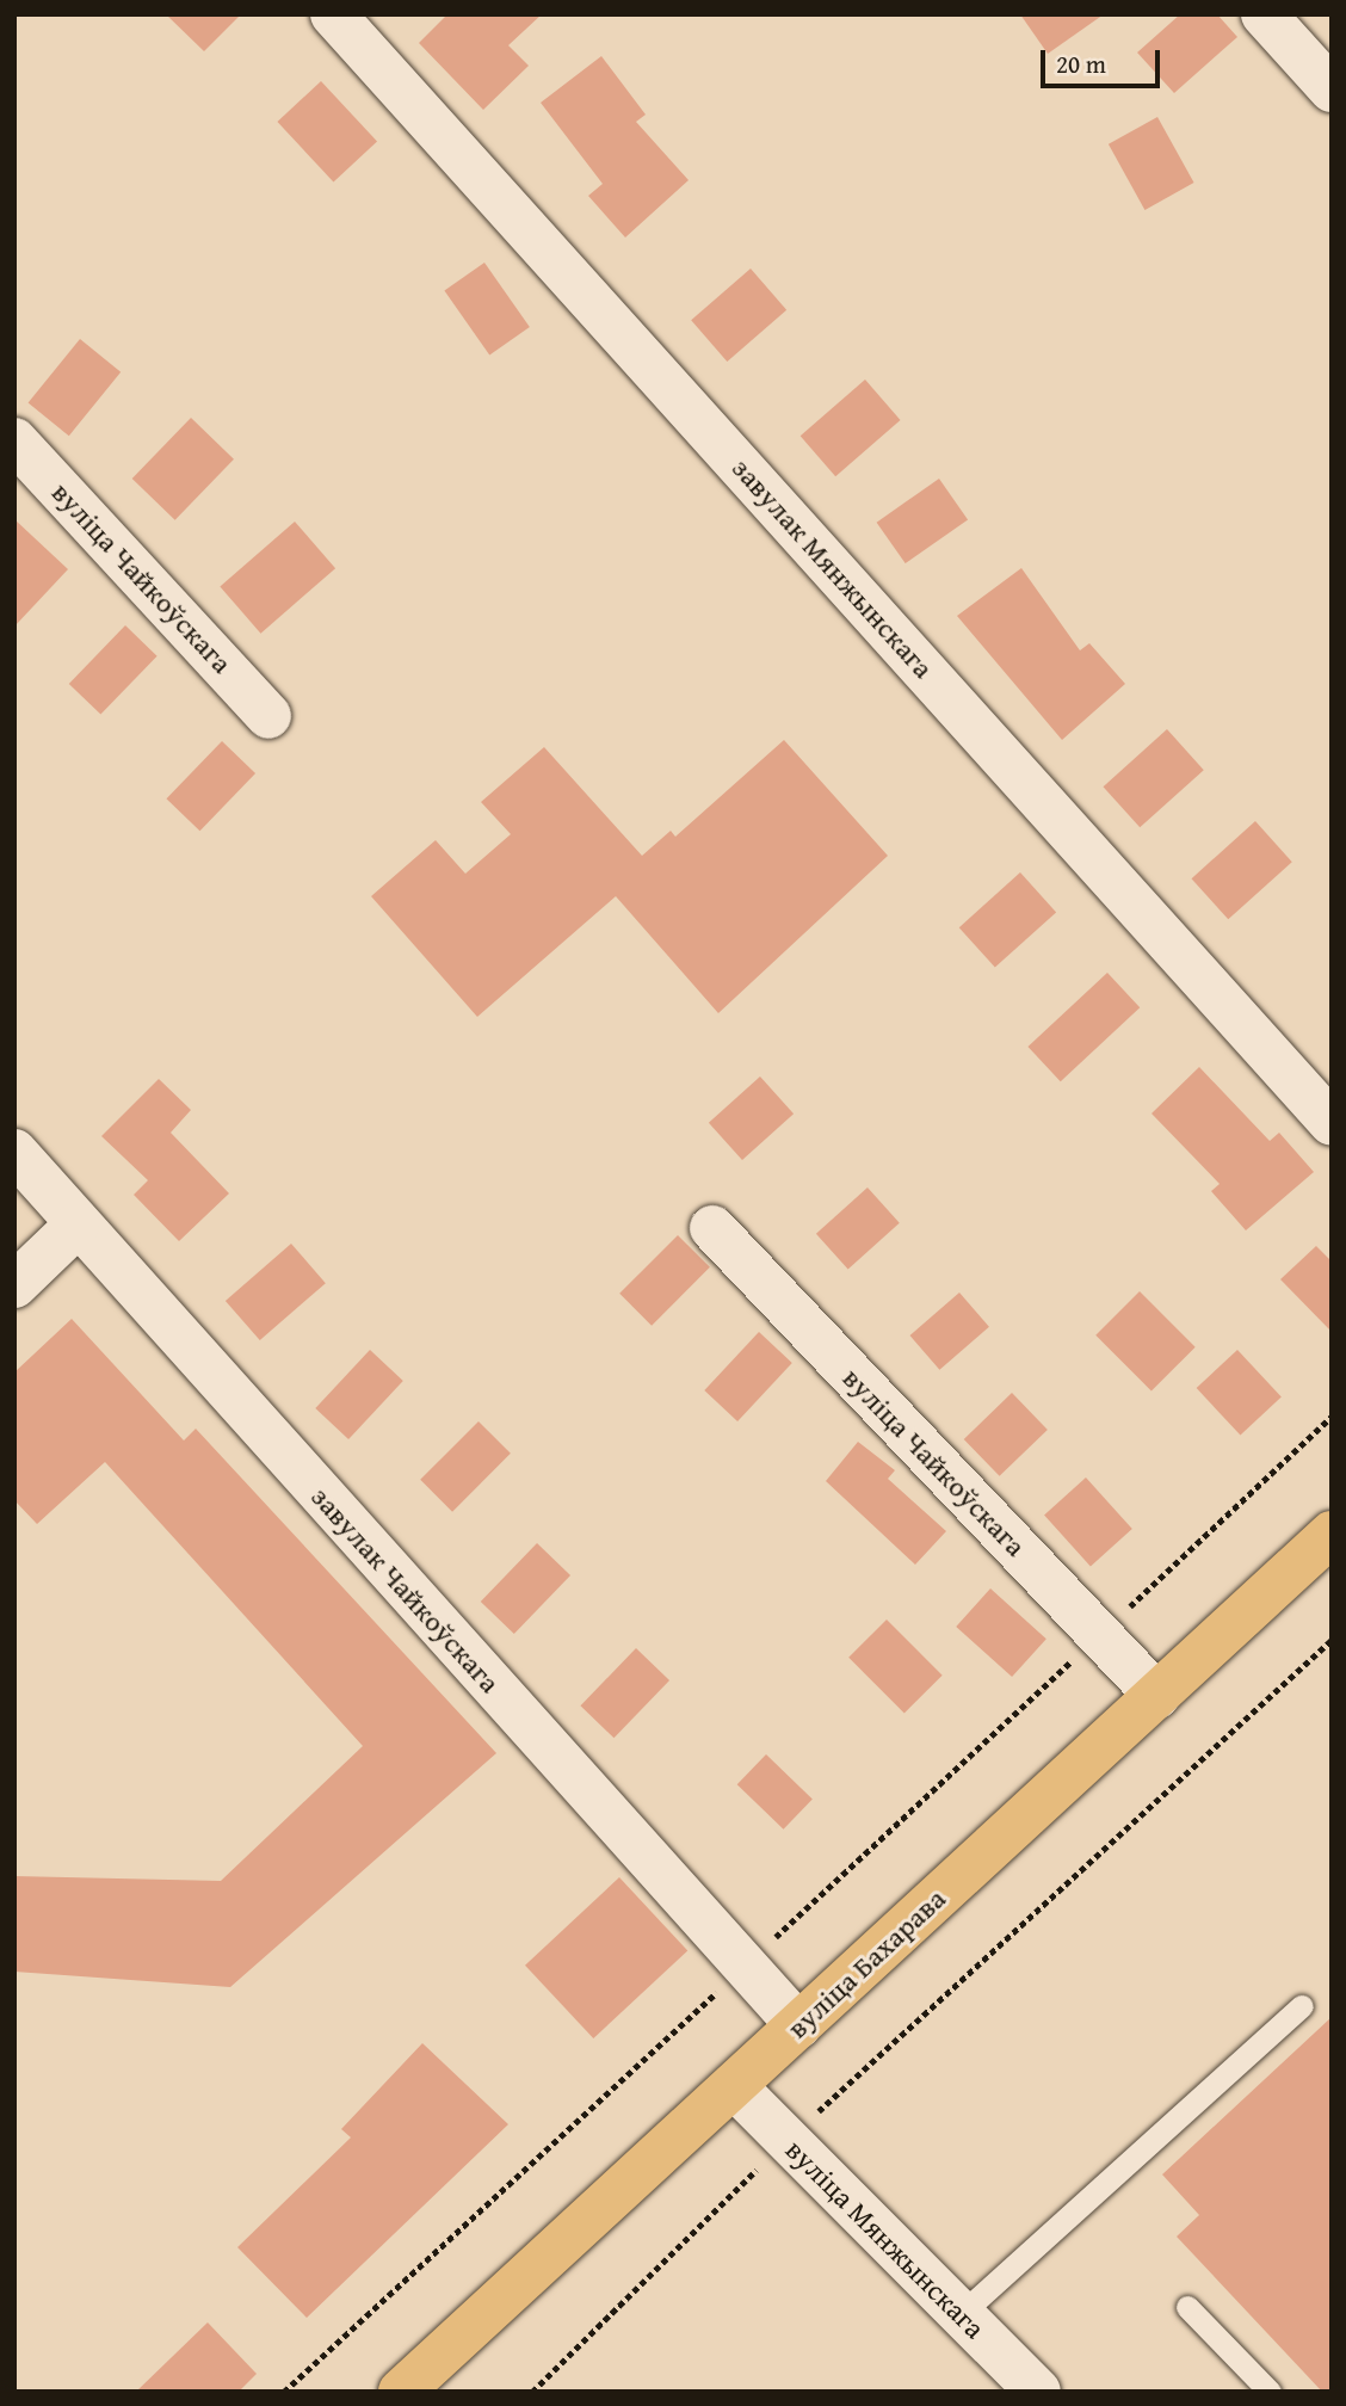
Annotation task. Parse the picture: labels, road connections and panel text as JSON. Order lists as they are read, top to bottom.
{
  "streets": {
    "main road": ["вуліца Бахарава"],
    "street": [
      "завулак Мянжынскага",
      "вуліца Чайкоўскага",
      "завулак Чайкоўскага",
      "вуліца Мянжынскага"
    ]
  },
  "crossings": [
    ["вуліца Чайкоўскага", "вуліца Бахарава"],
    ["завулак Чайкоўскага", "вуліца Бахарава"],
    ["вуліца Бахарава", "вуліца Мянжынскага"]
  ],
  "scale_bar": "20 m"
}
